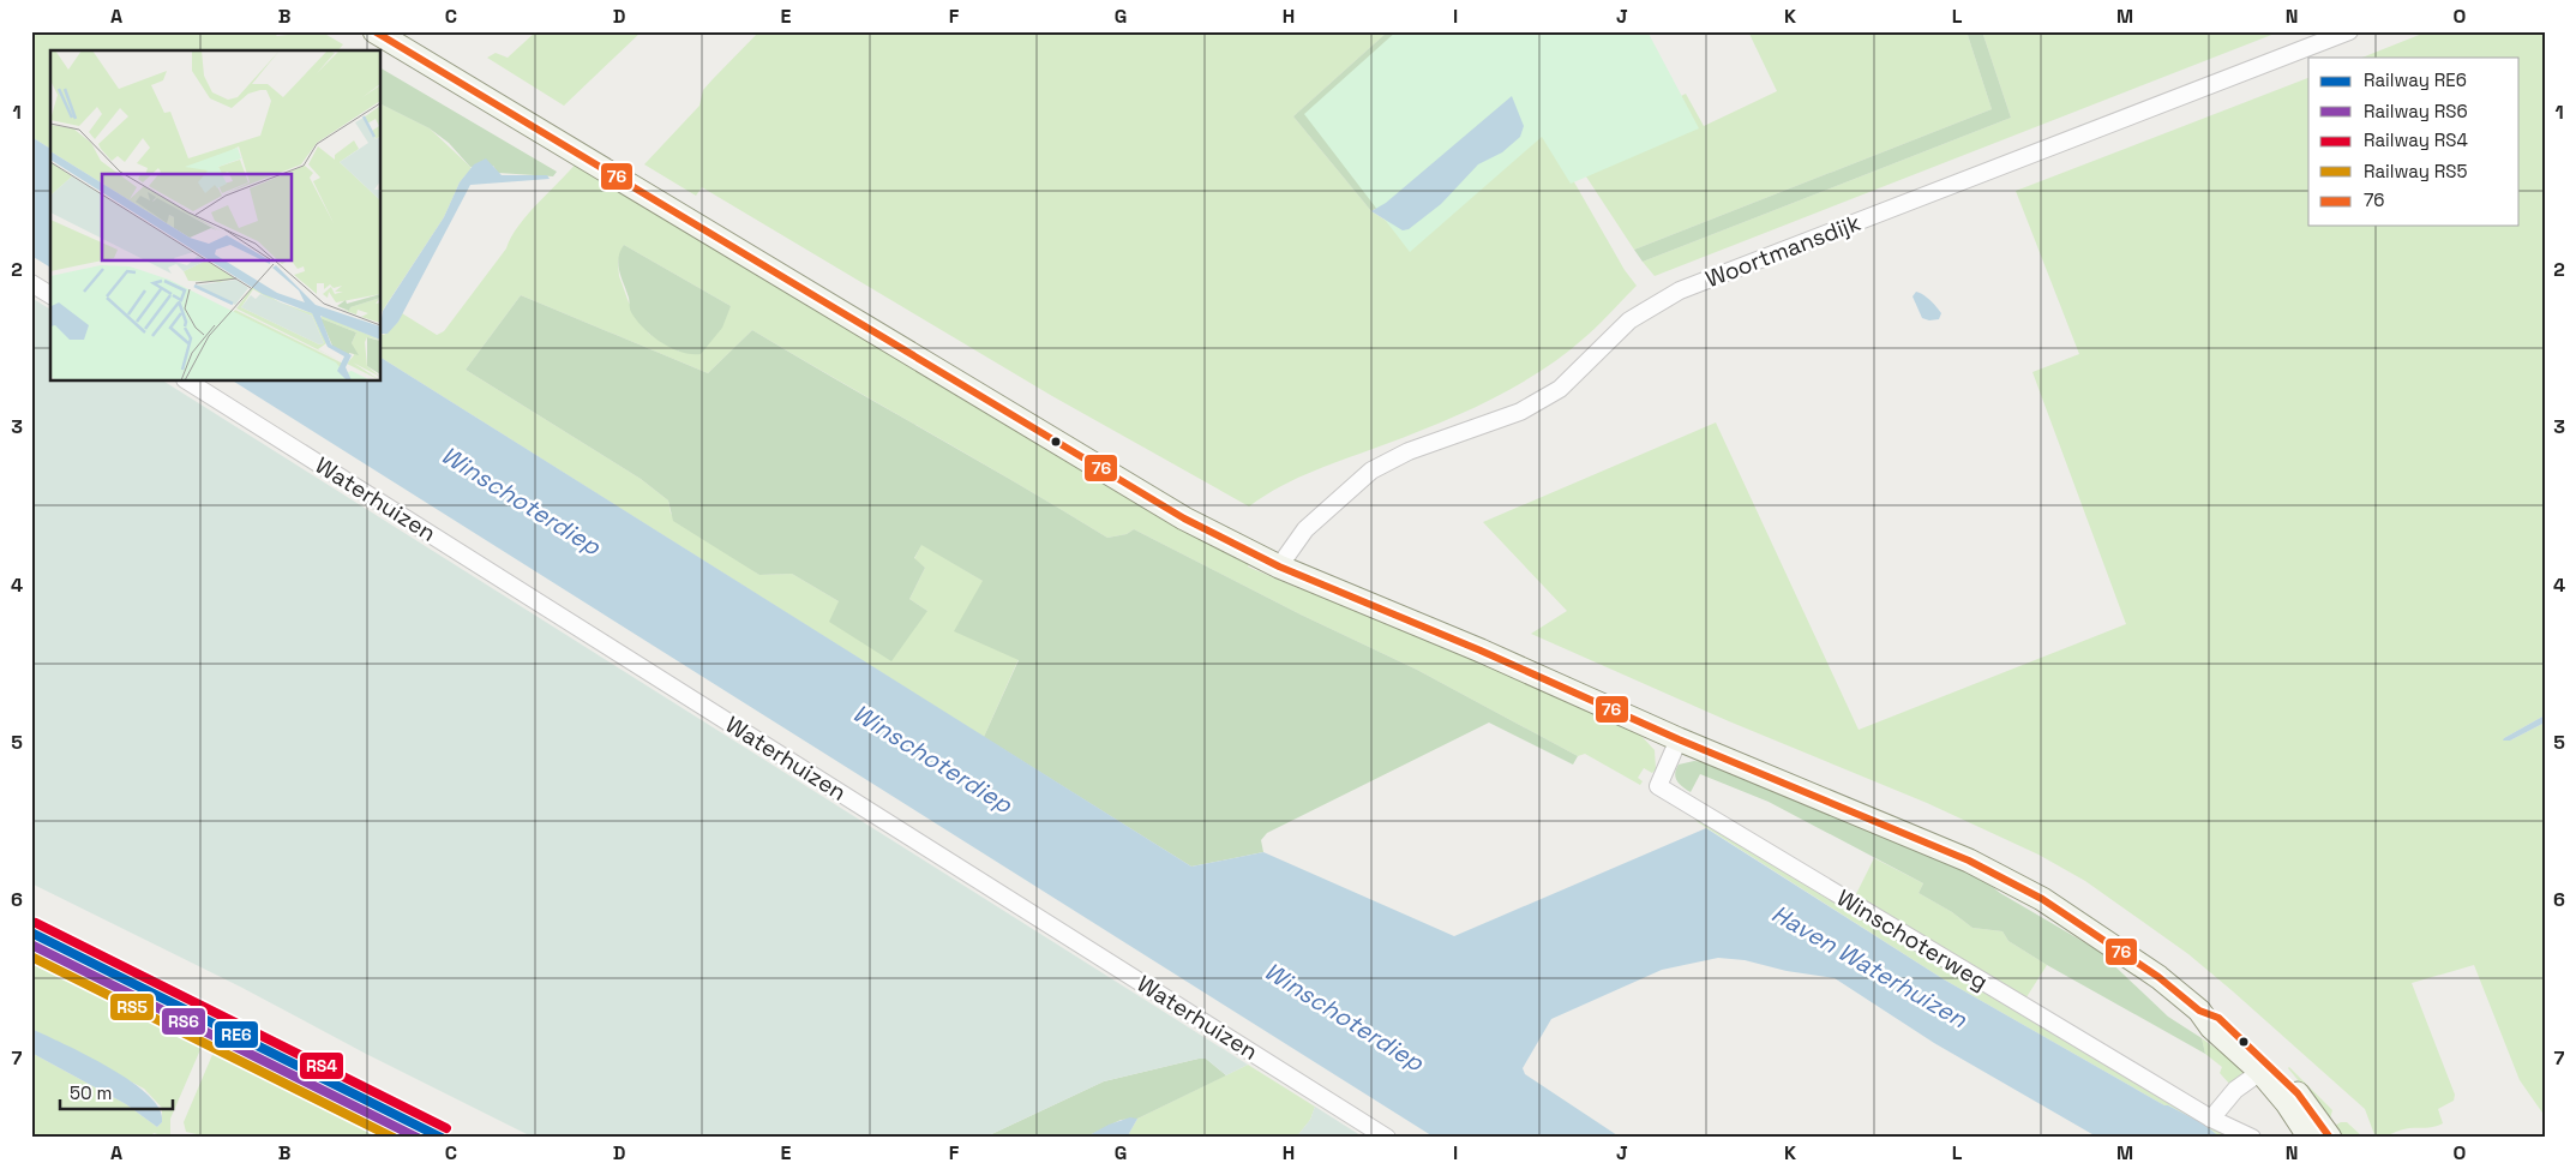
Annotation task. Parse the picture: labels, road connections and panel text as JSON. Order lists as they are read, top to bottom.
{
  "streets": {
    "street": ["Woortmansdijk", "Waterhuizen", "Winschoterweg"]
  },
  "water": ["Winschoterdiep", "Haven Waterhuizen"],
  "lines": [
    "transit line 76",
    "rail line RS4",
    "rail line RE6",
    "rail line RS6",
    "rail line RS5"
  ],
  "legend": [
    "Railway RE6",
    "Railway RS6",
    "Railway RS4",
    "Railway RS5",
    "76"
  ],
  "scale_bar": "50 m",
  "grid": {
    "columns": [
      "A",
      "B",
      "C",
      "D",
      "E",
      "F",
      "G",
      "H",
      "I",
      "J",
      "K",
      "L",
      "M",
      "N",
      "O"
    ],
    "rows": [
      "1",
      "2",
      "3",
      "4",
      "5",
      "6",
      "7"
    ]
  }
}
